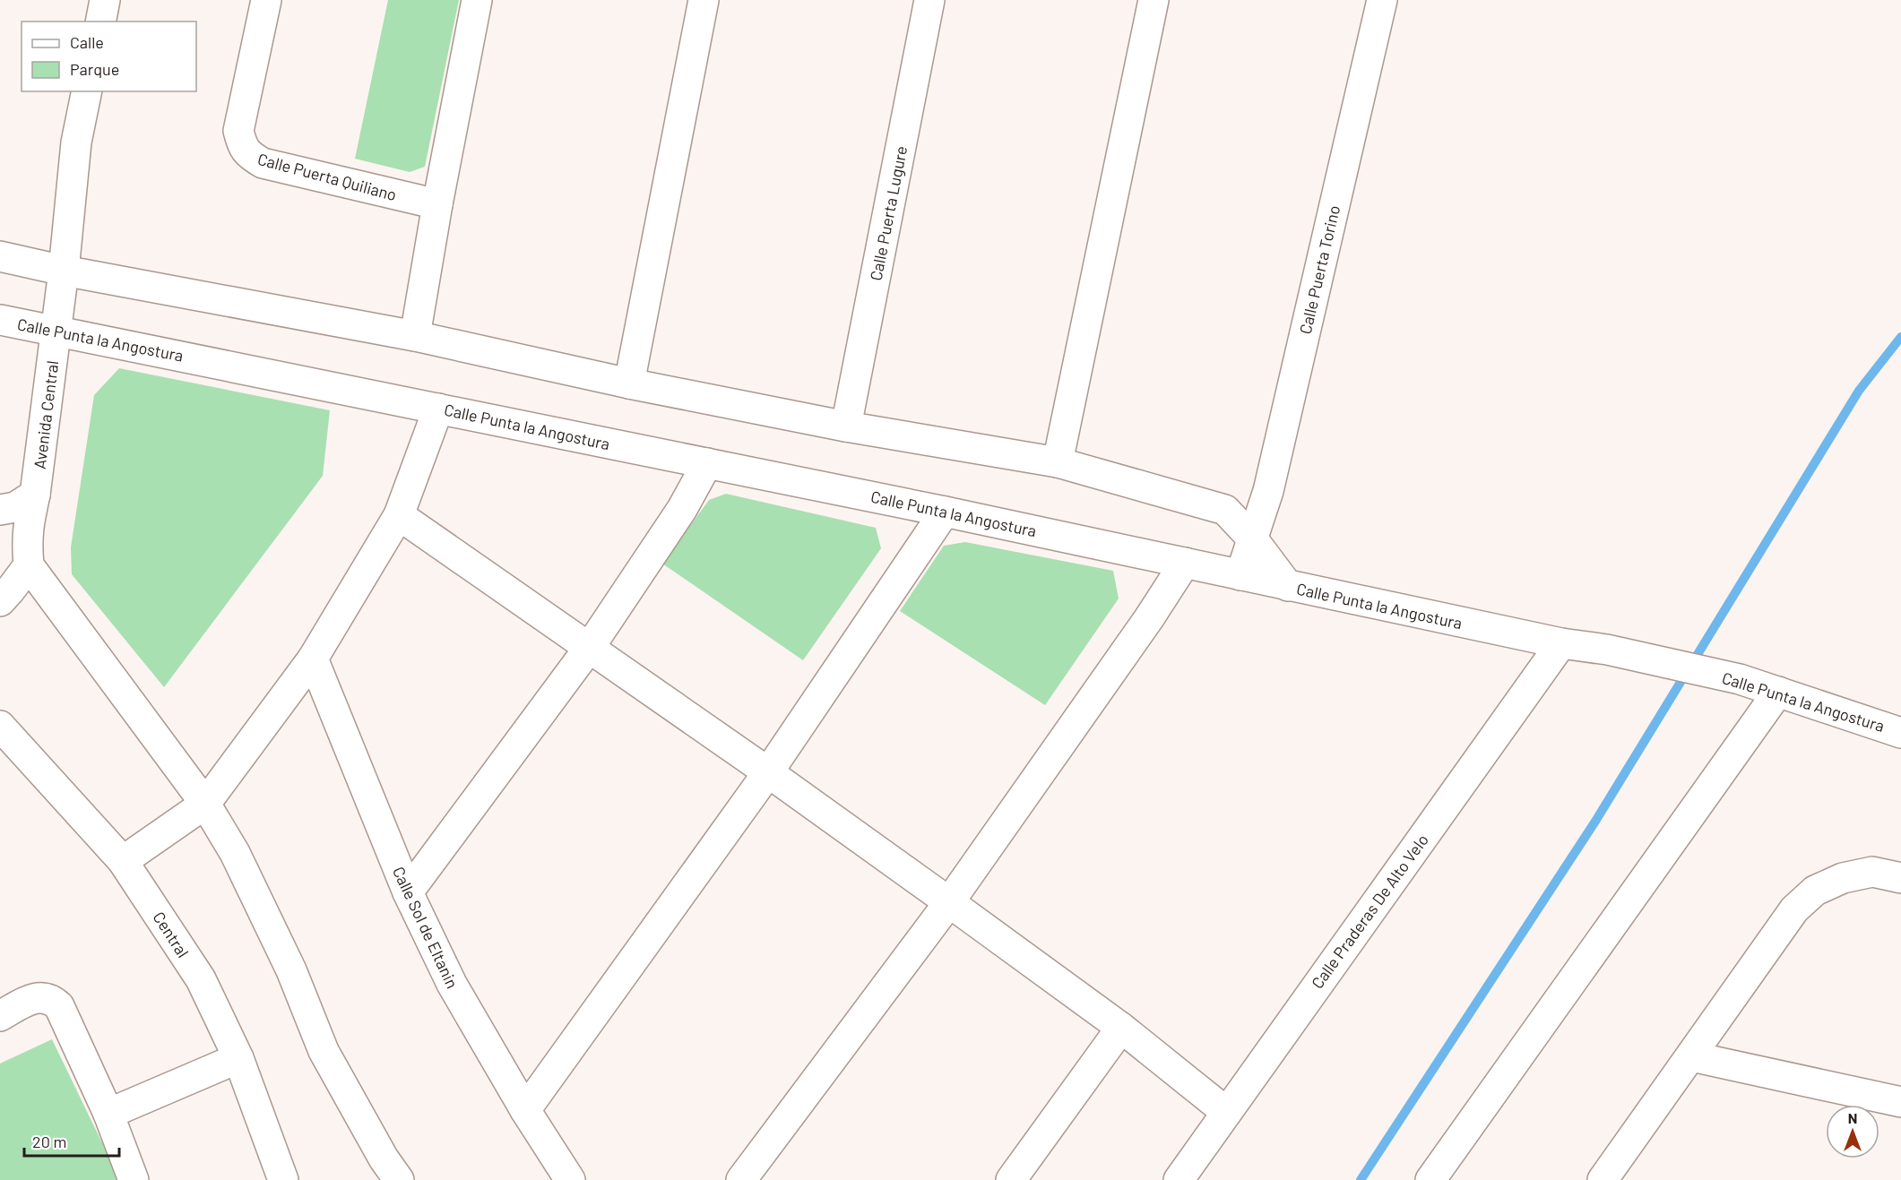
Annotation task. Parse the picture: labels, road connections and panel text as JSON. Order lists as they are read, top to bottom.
{
  "streets": {
    "street": [
      "Calle Puerta Quiliano",
      "Calle Puerta Lugure",
      "Calle Puerta Torino",
      "Calle Punta la Angostura",
      "Avenida Central",
      "Calle Praderas De Alto Velo",
      "Calle Sol de Eltanin",
      "Central"
    ]
  },
  "crossings": [
    ["Calle Puerta Torino", "Calle Punta la Angostura"],
    ["Calle Punta la Angostura", "Avenida Central"],
    ["Calle Punta la Angostura", "Calle Praderas De Alto Velo"]
  ],
  "legend": ["Calle", "Parque"],
  "scale_bar": "20 m",
  "north": "top"
}
